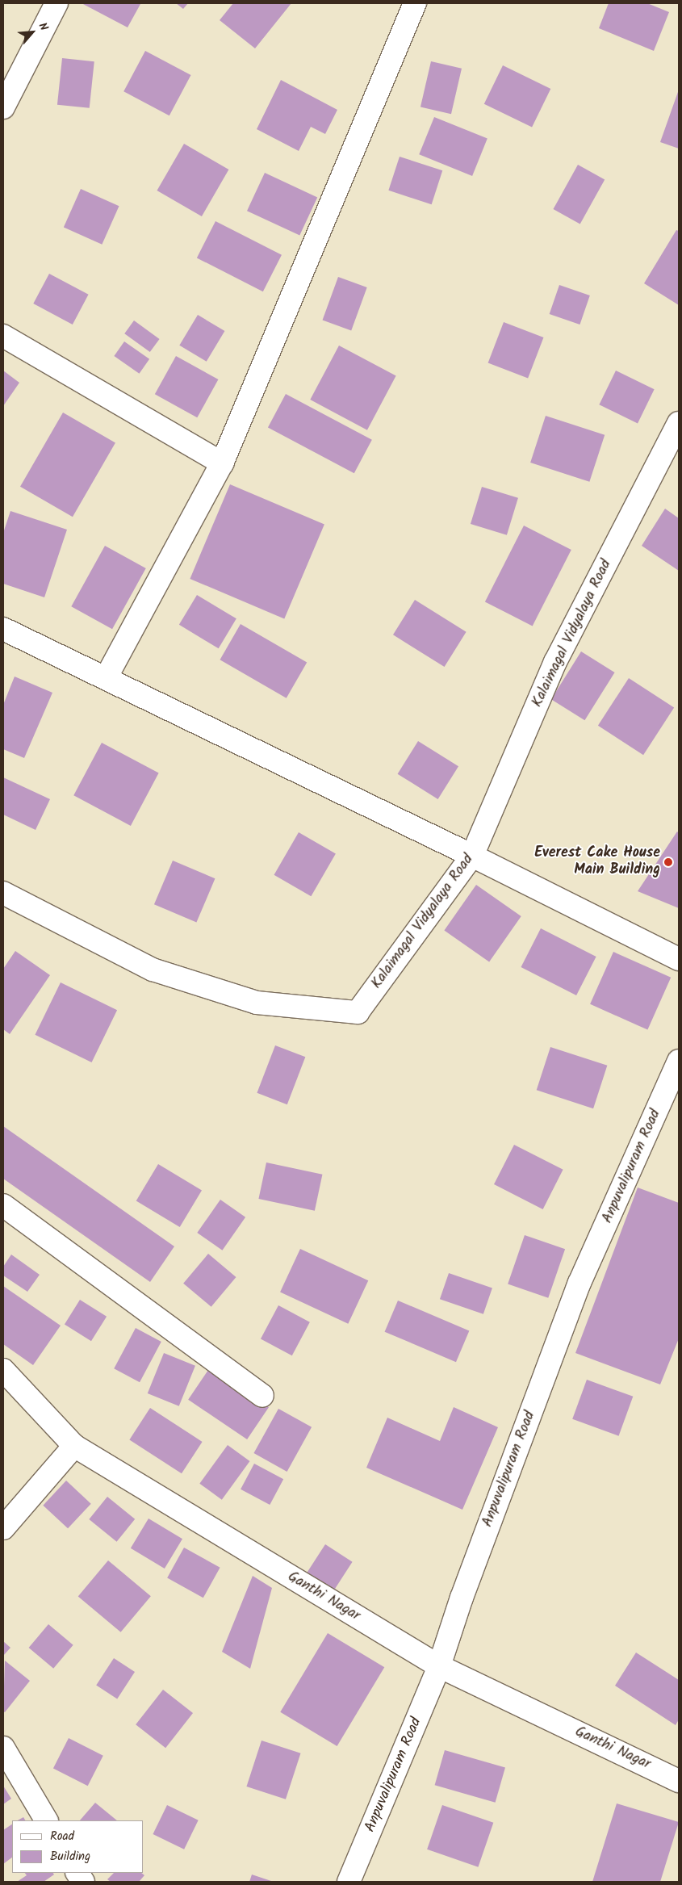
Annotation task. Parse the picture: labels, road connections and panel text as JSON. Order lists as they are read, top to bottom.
{
  "streets": {
    "street": ["Kalaimagal Vidyalaya Road", "Anpuvalipuram Road", "Ganthi Nagar"]
  },
  "crossings": [
    ["Anpuvalipuram Road", "Ganthi Nagar"]
  ],
  "places": ["Everest Cake House Main Building"],
  "legend": ["Road", "Building"],
  "north": "top right"
}
